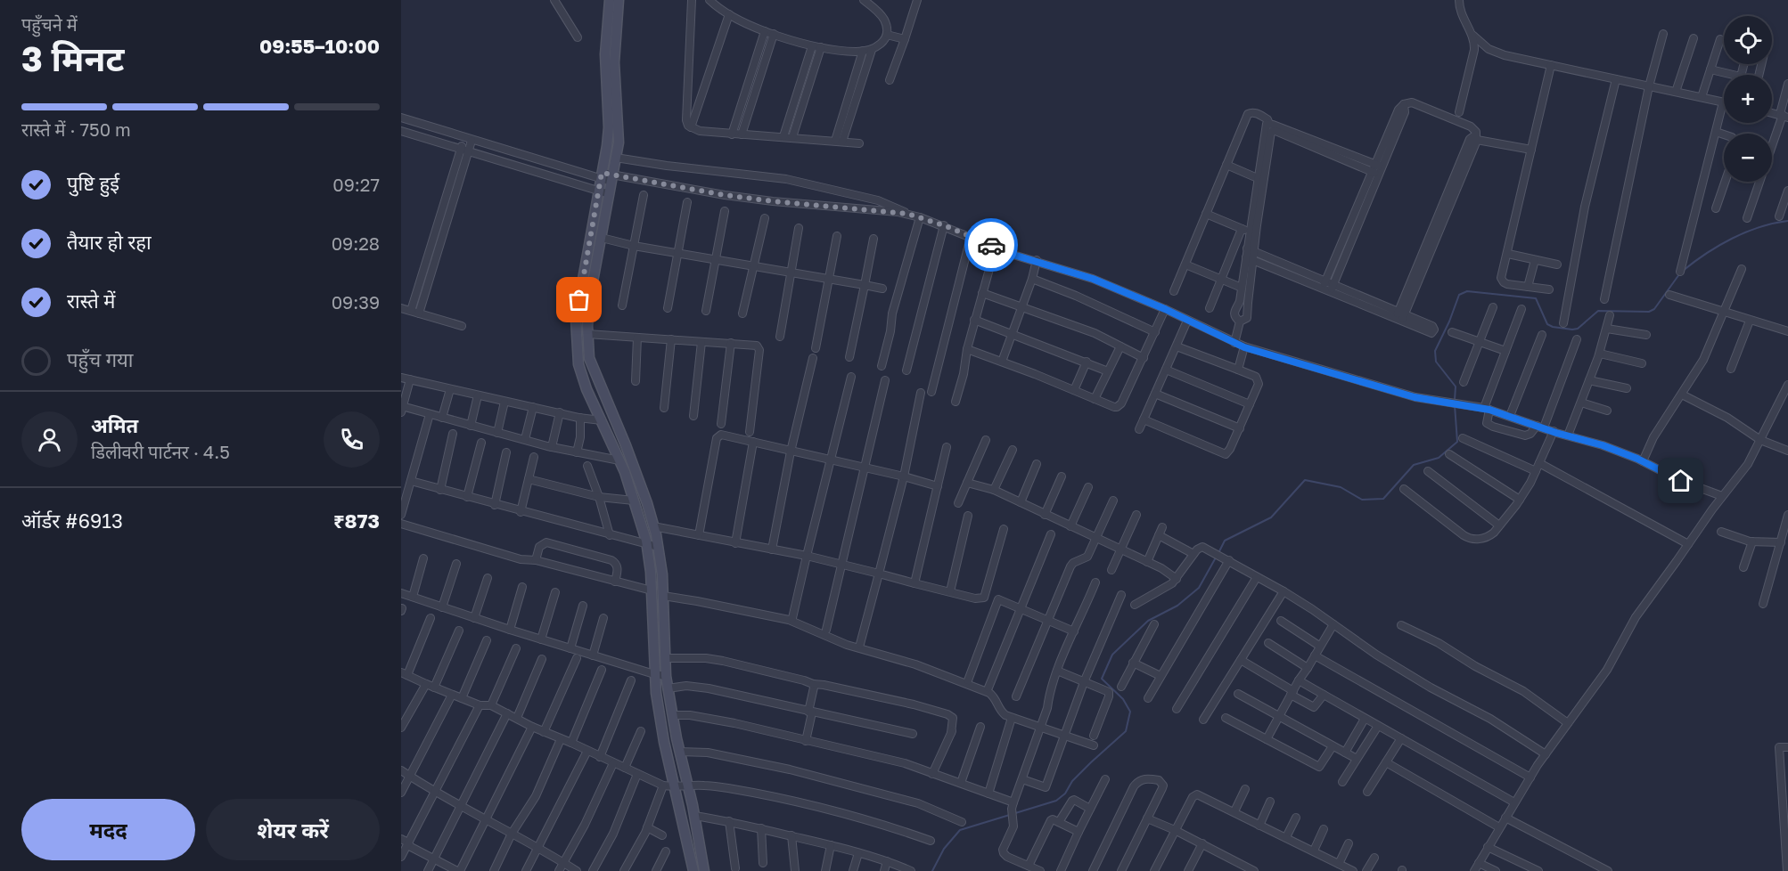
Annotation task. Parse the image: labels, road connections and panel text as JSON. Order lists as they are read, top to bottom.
{
  "page": {
    "heading": ["3 मिनट", "पहुँचने में", "09:55–10:00"],
    "panel": [
      "अमित",
      "डिलीवरी पार्टनर · 4.5",
      "ऑर्डर #6913",
      "₹873"
    ],
    "map_buttons": ["+", "−"],
    "bar": "रास्ते में · 750 m",
    "list": [
      ["पुष्टि हुई", "09:27"],
      ["तैयार हो रहा", "09:28"],
      ["रास्ते में", "09:39"],
      "पहुँच गया"
    ],
    "buttons": ["मदद", "शेयर करें"]
  }
}
